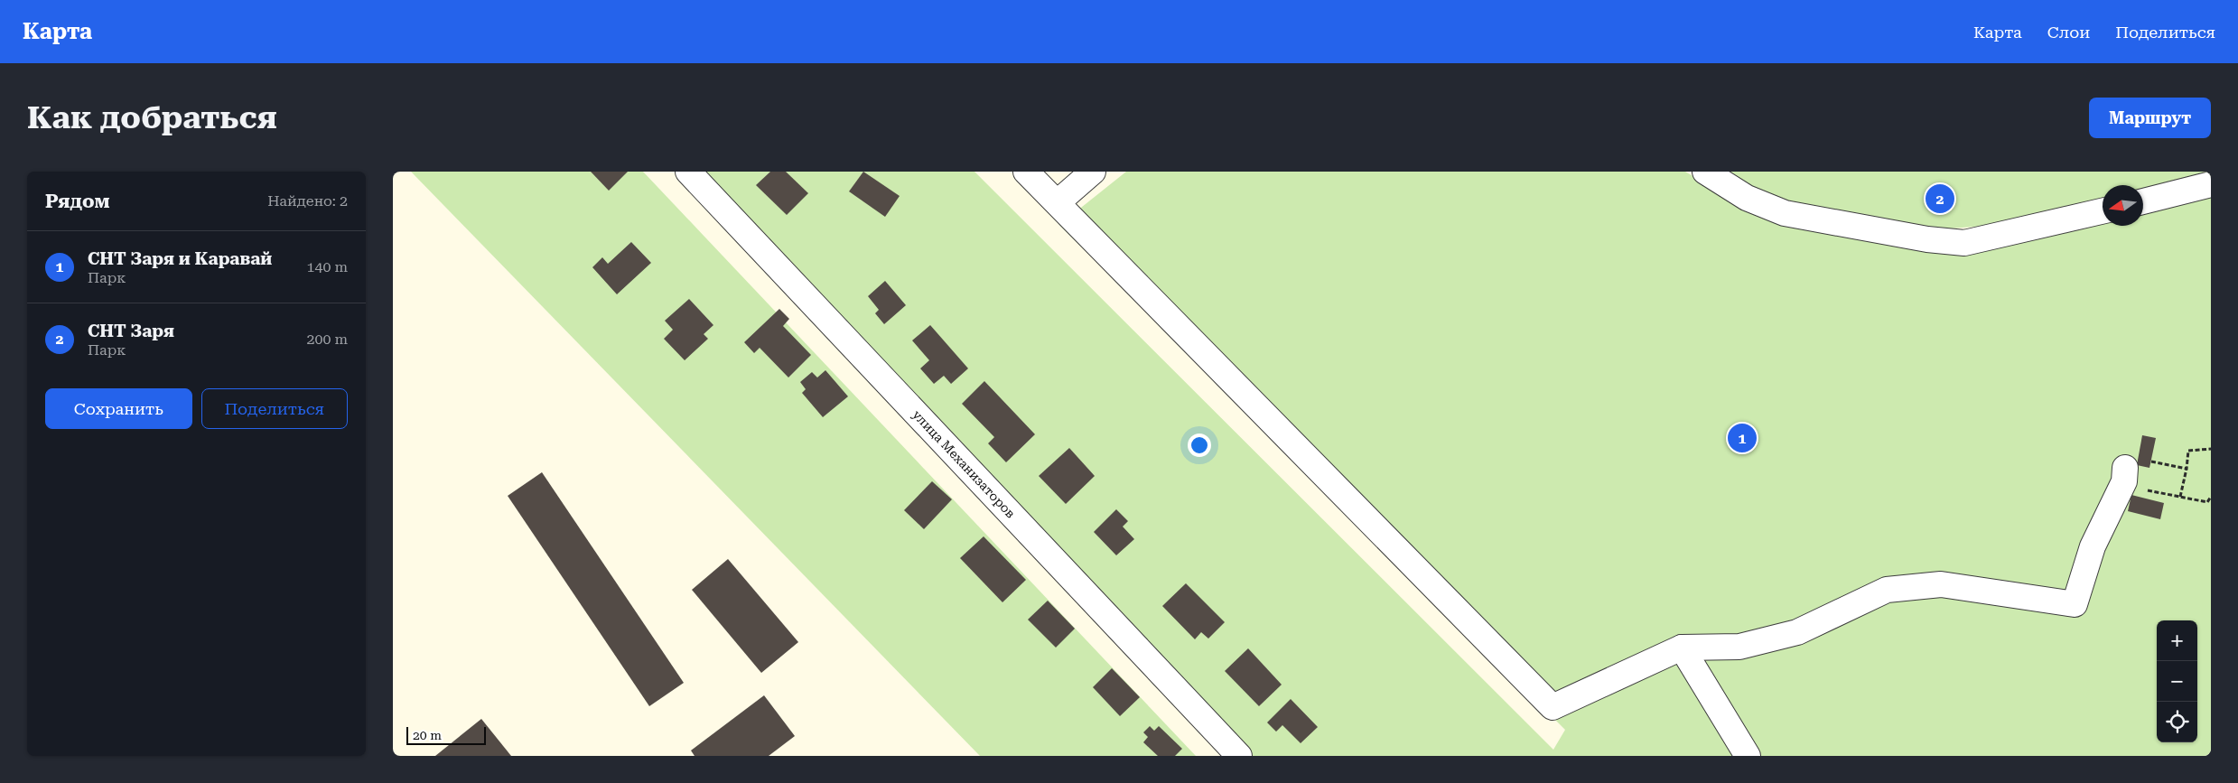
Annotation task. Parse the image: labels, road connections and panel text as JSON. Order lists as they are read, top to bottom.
{
  "streets": {
    "street": ["улица Механизаторов"]
  },
  "scale_bar": "20 m",
  "north": "left",
  "page": {
    "header": "Карта",
    "nav": ["Карта", "Слои", "Поделиться"],
    "buttons": [
      "Маршрут",
      ["Сохранить", "Поделиться"]
    ],
    "title": "Как добраться",
    "heading": ["Рядом", "Найдено: 2"],
    "pins": ["2", "1"],
    "list": [
      {
        "mark": "1",
        "name": "СНТ Заря и Каравай",
        "note": "Парк",
        "value": "140 m"
      },
      {
        "mark": "2",
        "name": "СНТ Заря",
        "note": "Парк",
        "value": "200 m"
      }
    ],
    "map_buttons": ["+", "−"],
    "scale": "20 m"
  }
}
